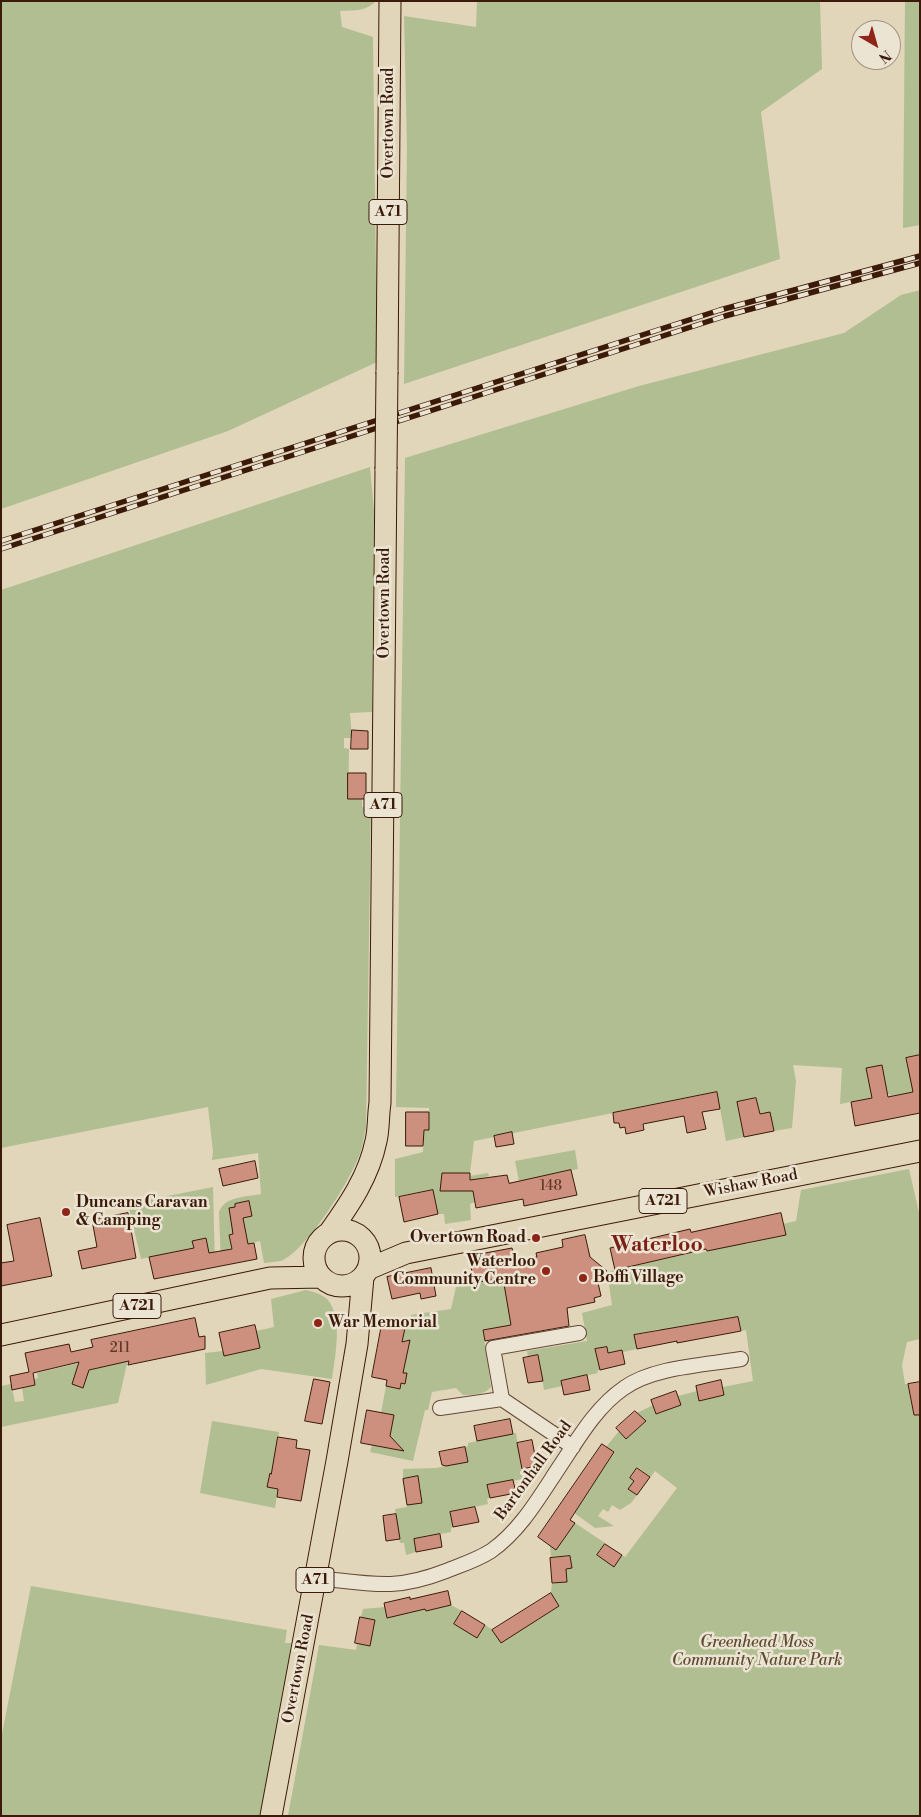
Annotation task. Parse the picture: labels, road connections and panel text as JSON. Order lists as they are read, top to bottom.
{
  "streets": {
    "main road": [
      "Overtown Road",
      "A71",
      "Wishaw Road",
      "A721"
    ],
    "street": ["Bartonhall Road"]
  },
  "crossings": [
    ["Overtown Road", "Wishaw Road"],
    ["Overtown Road", "A721"],
    ["Overtown Road", "Bartonhall Road"],
    ["Wishaw Road", "A721"]
  ],
  "districts": ["Waterloo"],
  "parks": ["Greenhead Moss Community Nature Park"],
  "places": [
    "Duncans Caravan & Camping",
    "Overtown Road",
    "Waterloo Community Centre",
    "Boffi Village",
    "War Memorial"
  ],
  "house_numbers": ["148", "211"],
  "north": "bottom right"
}
